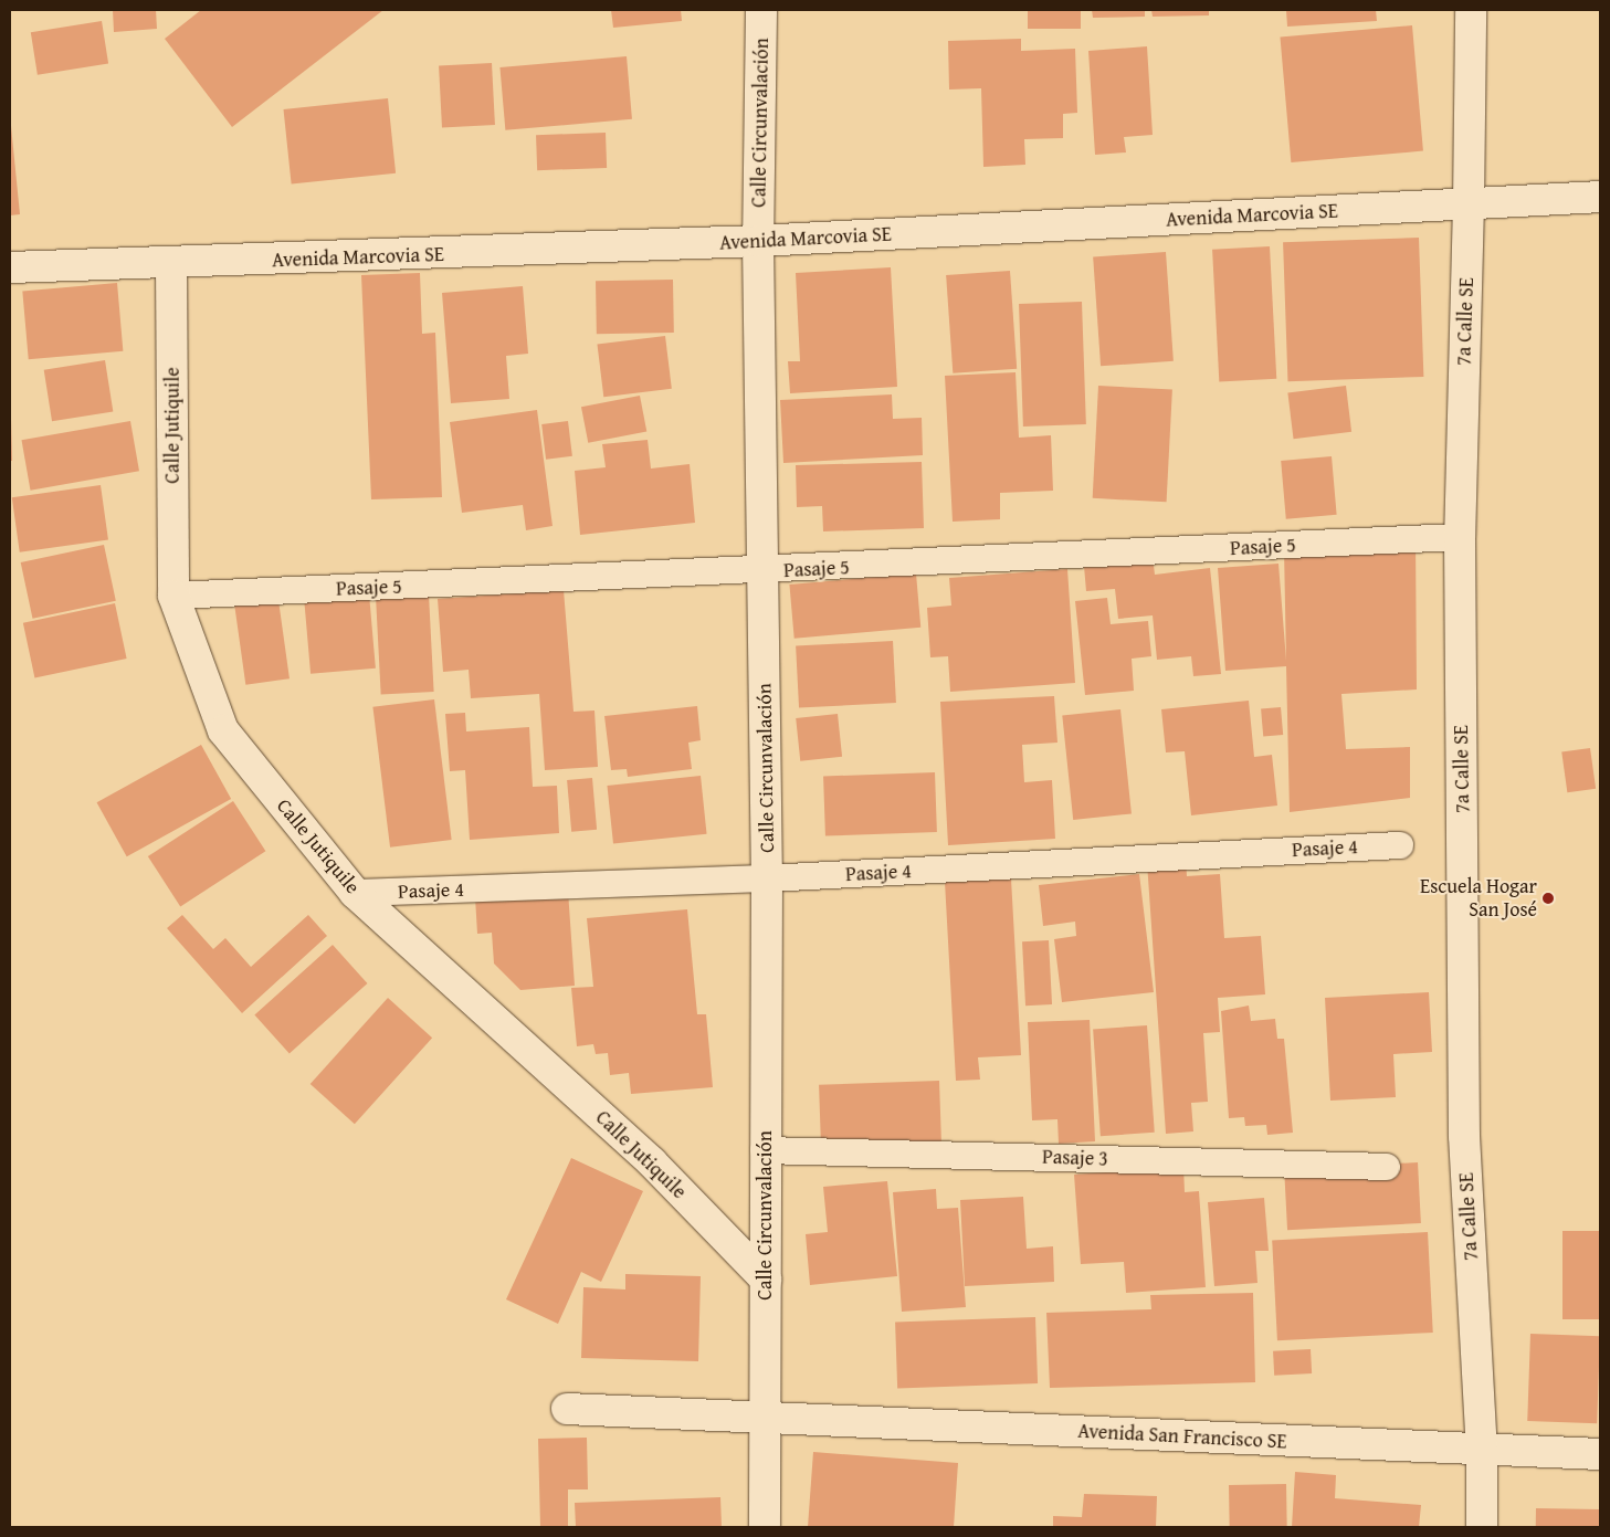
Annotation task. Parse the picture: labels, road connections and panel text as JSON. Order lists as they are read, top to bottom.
{
  "streets": {
    "street": [
      "Calle Circunvalación",
      "Avenida Marcovia SE",
      "7a Calle SE",
      "Calle Jutiquile",
      "Avenida San Francisco SE"
    ],
    "lane": ["Pasaje 5", "Pasaje 4", "Pasaje 3"]
  },
  "crossings": [
    ["Calle Circunvalación", "Avenida Marcovia SE"],
    ["Calle Circunvalación", "Calle Jutiquile"],
    ["Calle Circunvalación", "Pasaje 5"],
    ["Calle Circunvalación", "Pasaje 4"],
    ["Calle Circunvalación", "Pasaje 3"],
    ["Calle Circunvalación", "Avenida San Francisco SE"],
    ["Avenida Marcovia SE", "7a Calle SE"],
    ["Avenida Marcovia SE", "Calle Jutiquile"],
    ["7a Calle SE", "Pasaje 5"],
    ["7a Calle SE", "Avenida San Francisco SE"],
    ["Calle Jutiquile", "Pasaje 5"],
    ["Calle Jutiquile", "Pasaje 4"]
  ],
  "places": ["Escuela Hogar San José"]
}
